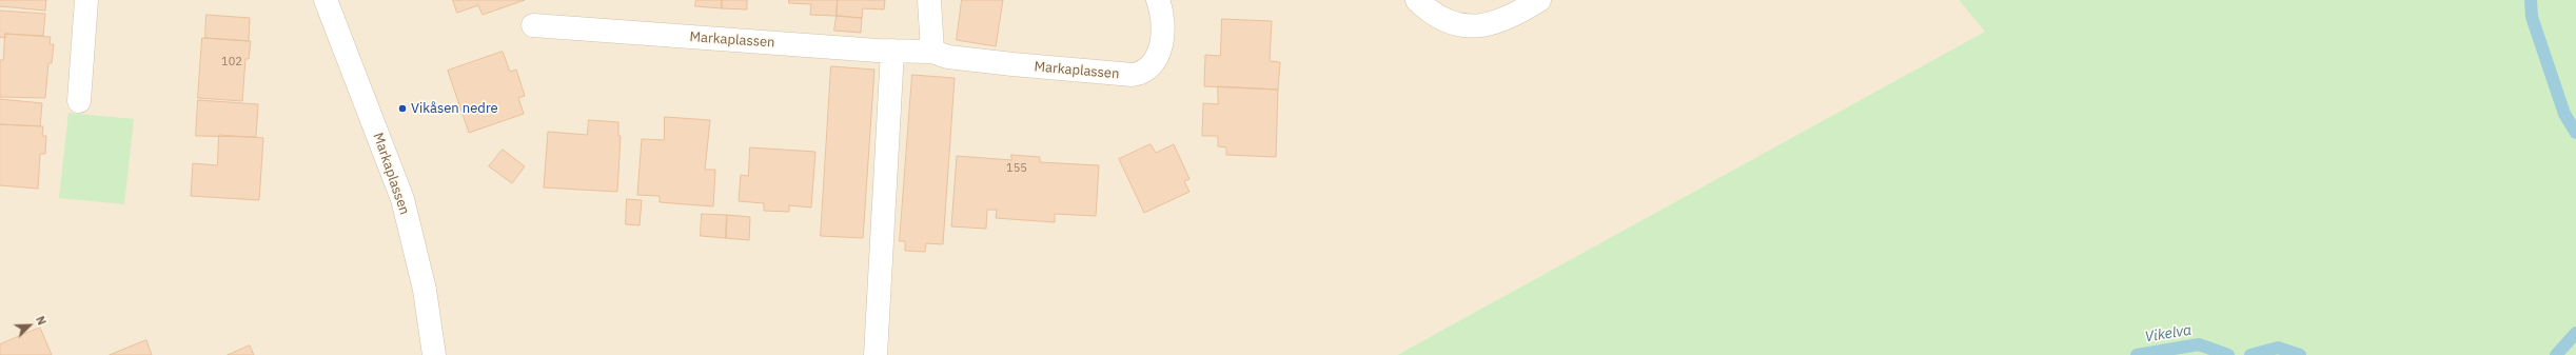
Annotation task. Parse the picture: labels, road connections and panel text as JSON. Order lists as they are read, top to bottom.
{
  "streets": {
    "street": ["Markaplassen"]
  },
  "water": ["Vikelva"],
  "places": ["Vikåsen nedre"],
  "house_numbers": ["102", "155"],
  "north": "top right"
}
